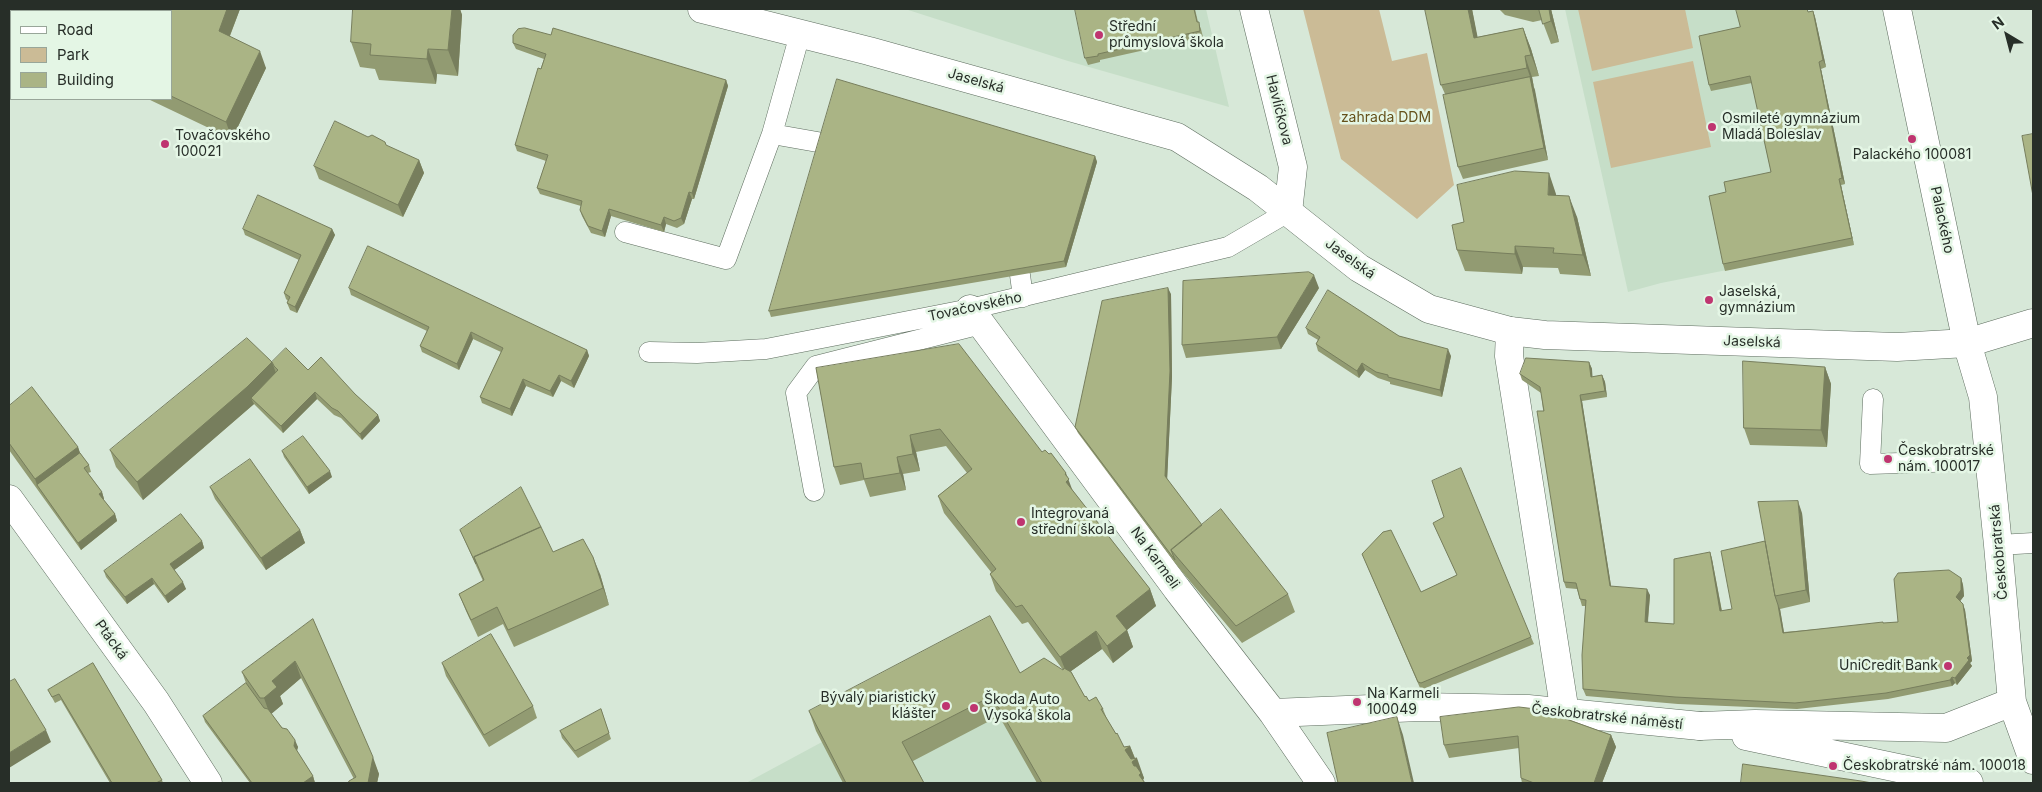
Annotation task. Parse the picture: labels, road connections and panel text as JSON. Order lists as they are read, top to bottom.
{
  "streets": {
    "street": [
      "Jaselská",
      "Havlíčkova",
      "Palackého",
      "Českobratrská",
      "Na Karmeli",
      "Ptácká",
      "Českobratrské náměstí"
    ],
    "lane": ["Tovačovského"]
  },
  "crossings": [
    ["Jaselská", "Havlíčkova"],
    ["Jaselská", "Palackého"],
    ["Jaselská", "Tovačovského"],
    ["Jaselská", "Českobratrská"],
    ["Havlíčkova", "Tovačovského"],
    ["Palackého", "Českobratrská"],
    ["Tovačovského", "Na Karmeli"],
    ["Českobratrská", "Českobratrské náměstí"],
    ["Na Karmeli", "Českobratrské náměstí"]
  ],
  "parks": ["zahrada DDM"],
  "places": [
    "Střední průmyslová škola",
    "Osmileté gymnázium Mladá Boleslav",
    "Palackého 100081",
    "Tovačovského 100021",
    "Jaselská, gymnázium",
    "Českobratrské nám. 100017",
    "Integrovaná střední škola",
    "UniCredit Bank",
    "Na Karmeli 100049",
    "Bývalý piaristický klášter",
    "Škoda Auto Vysoká škola",
    "Českobratrské nám. 100018"
  ],
  "legend": ["Road", "Park", "Building"],
  "north": "top left"
}
